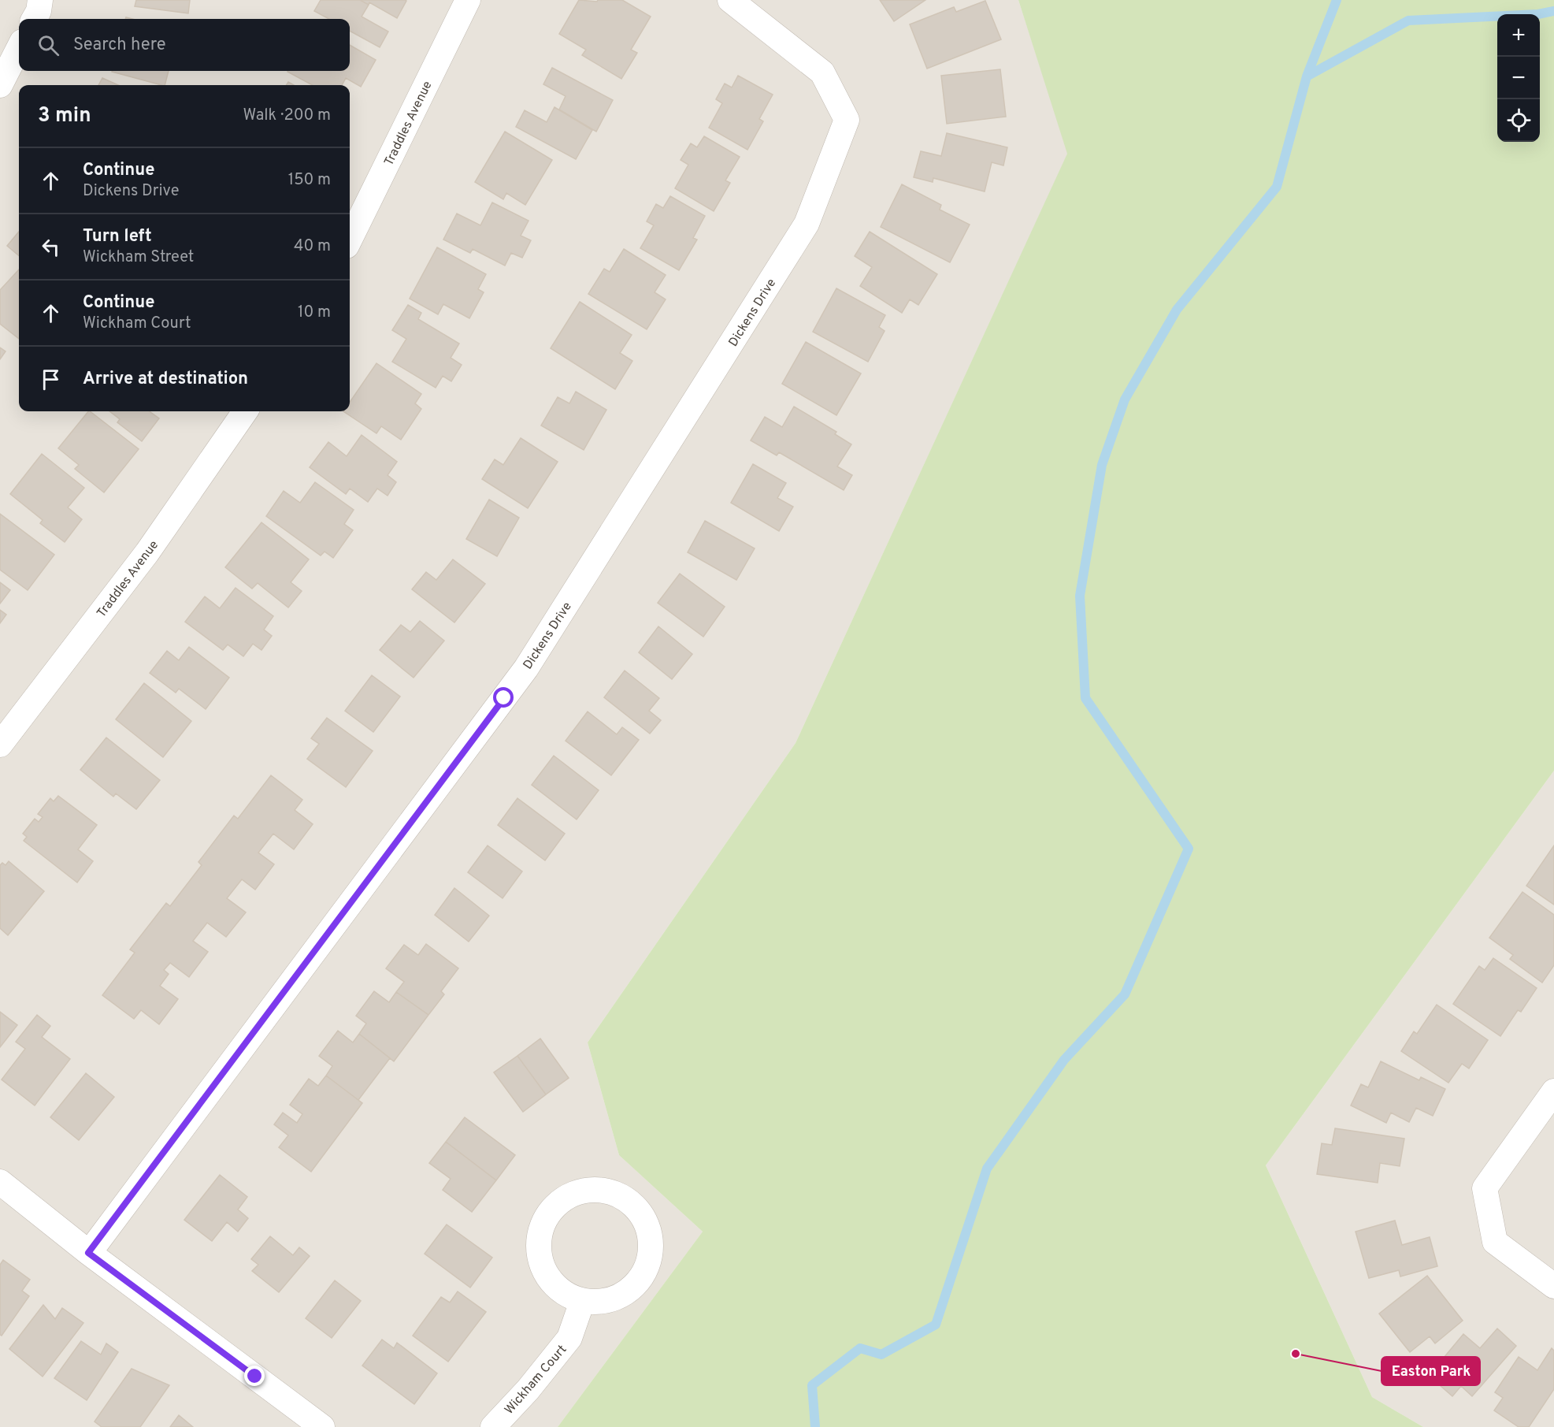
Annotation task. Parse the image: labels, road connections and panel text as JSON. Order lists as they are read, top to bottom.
{
  "streets": {
    "street": ["Traddles Avenue", "Dickens Drive", "Wickham Court"]
  },
  "places": ["Easton Park"],
  "page": {
    "map_buttons": ["+", "−"],
    "search": "Search here",
    "heading": ["3 min", "Walk · 200 m"],
    "list": [
      ["Continue", "Dickens Drive", "150 m"],
      ["Turn left", "Wickham Street", "40 m"],
      ["Continue", "Wickham Court", "10 m"],
      "Arrive at destination"
    ]
  }
}
